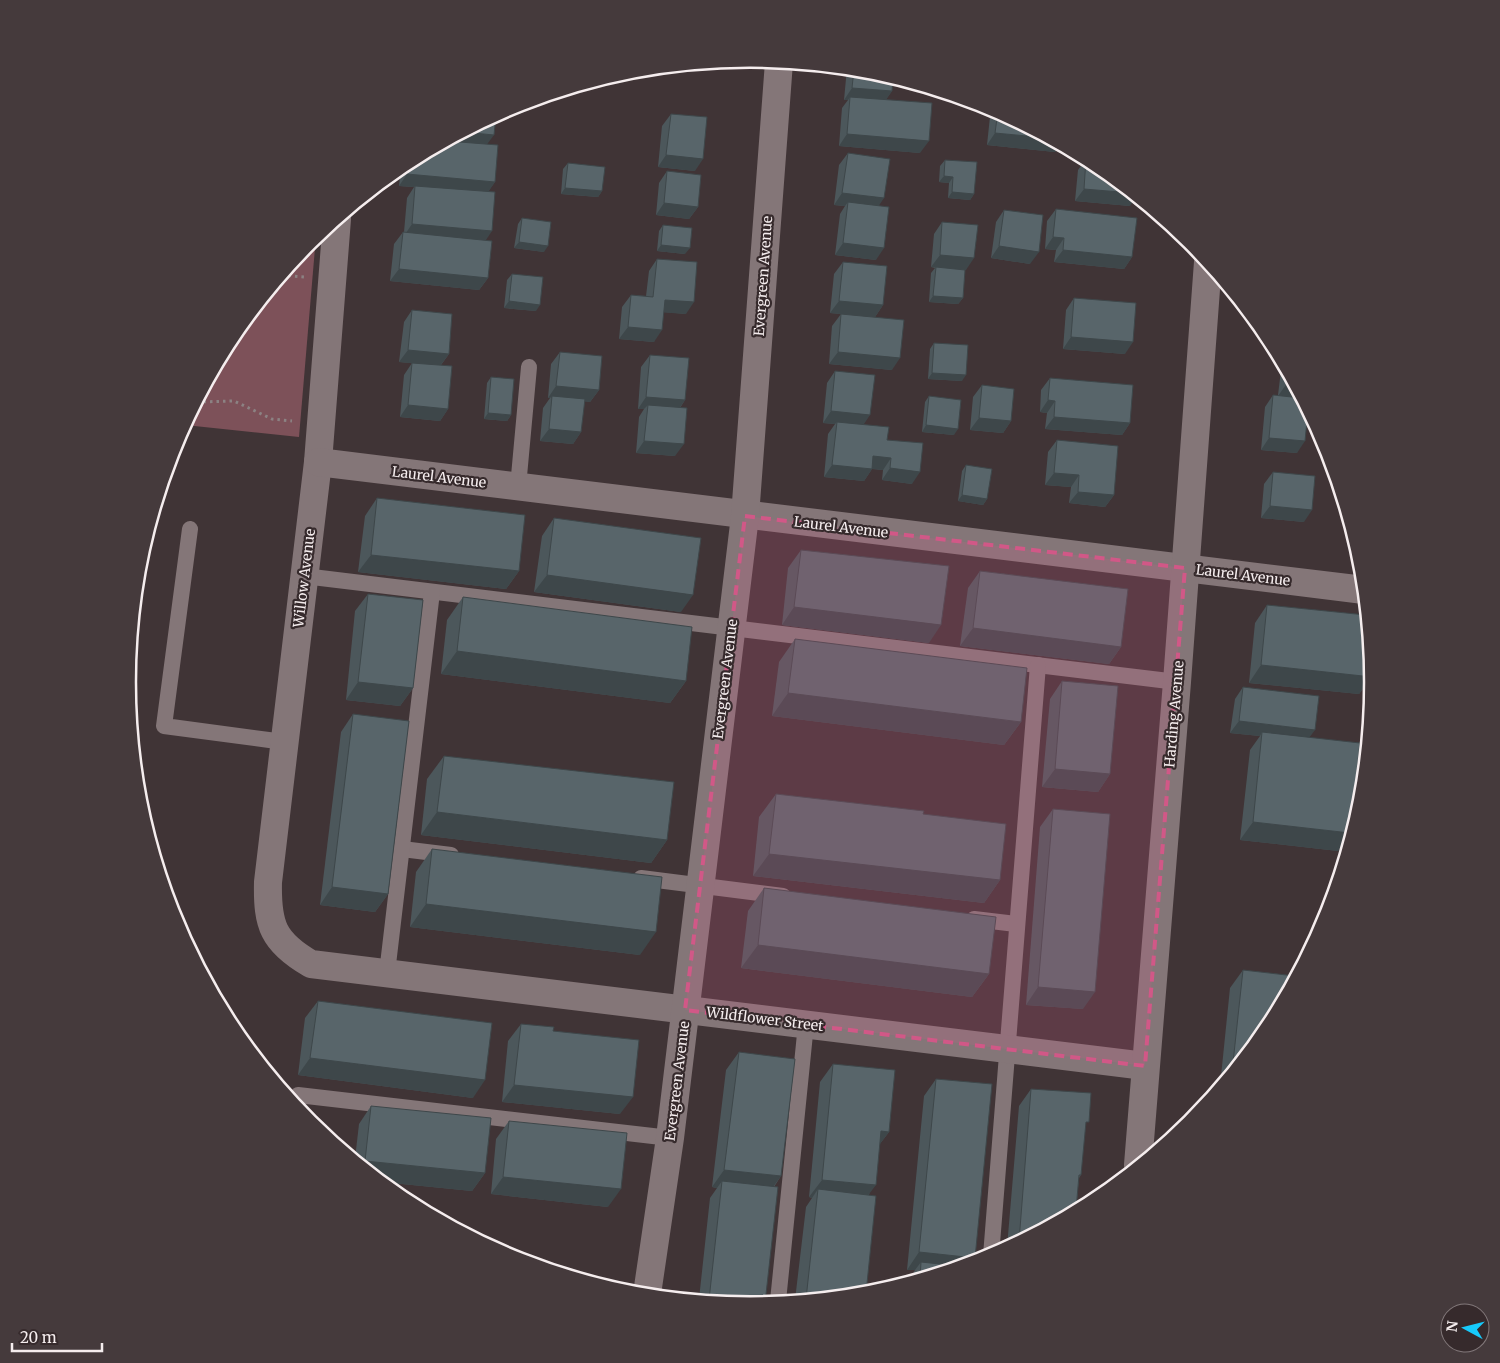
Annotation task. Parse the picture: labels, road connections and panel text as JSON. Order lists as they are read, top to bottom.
{
  "streets": {
    "street": [
      "Evergreen Avenue",
      "Laurel Avenue",
      "Willow Avenue",
      "Harding Avenue",
      "Wildflower Street"
    ]
  },
  "crossings": [
    ["Evergreen Avenue", "Laurel Avenue"],
    ["Evergreen Avenue", "Wildflower Street"],
    ["Laurel Avenue", "Willow Avenue"],
    ["Laurel Avenue", "Harding Avenue"],
    ["Willow Avenue", "Wildflower Street"],
    ["Harding Avenue", "Wildflower Street"]
  ],
  "scale_bar": "20 m",
  "north": "left"
}
